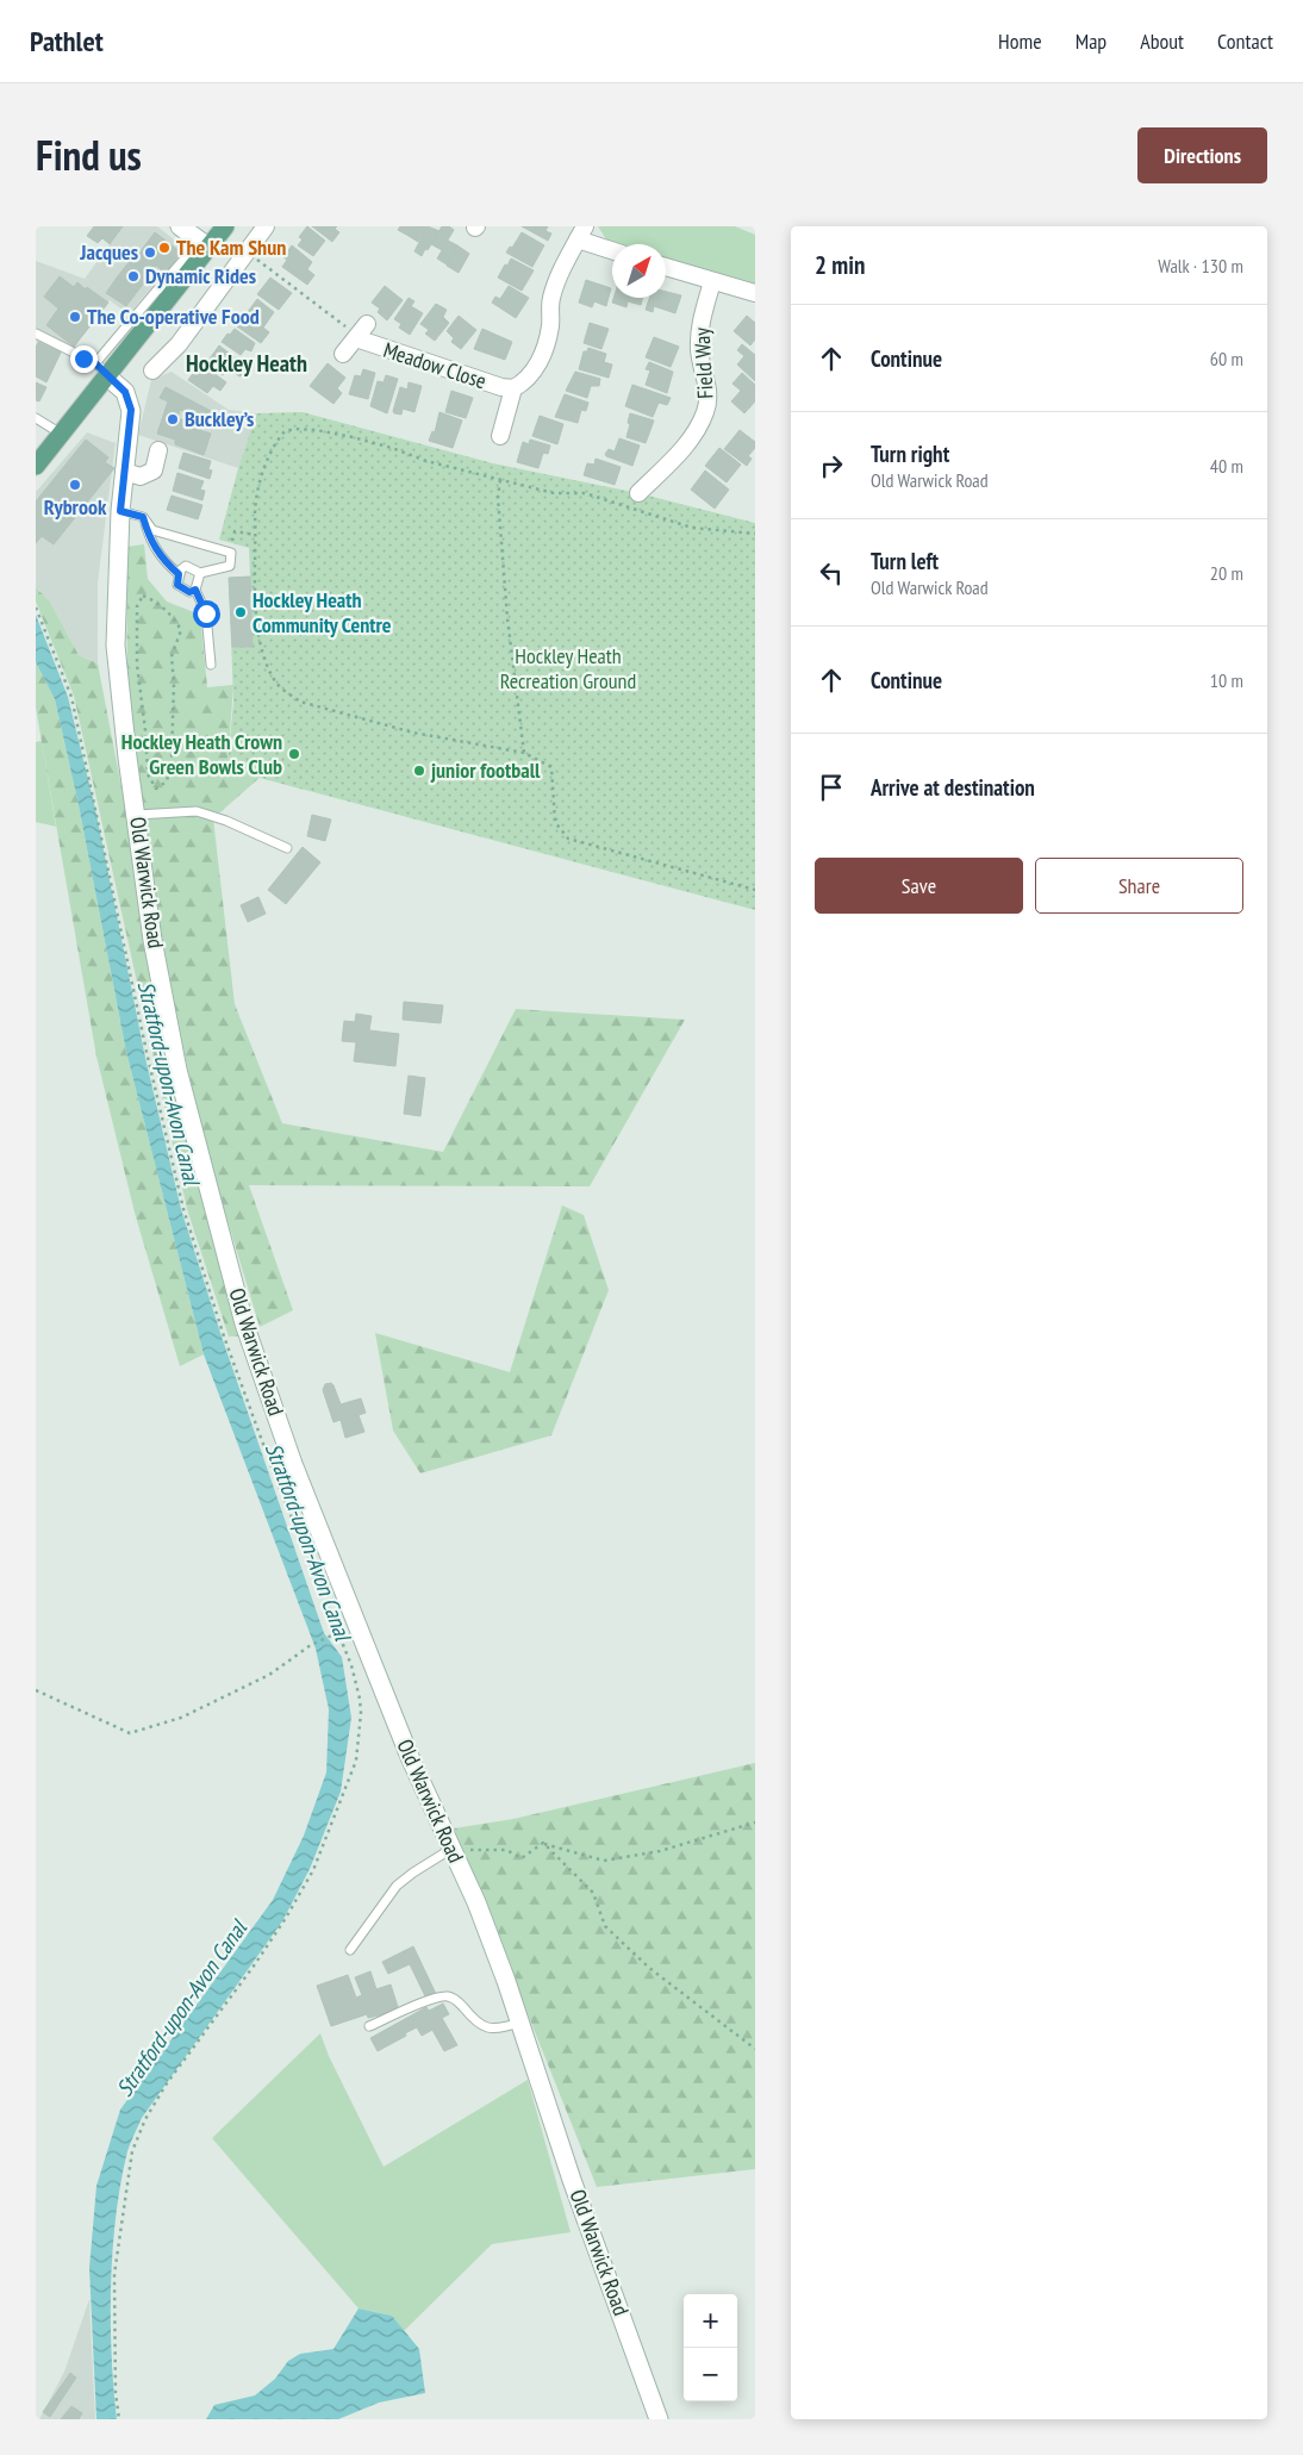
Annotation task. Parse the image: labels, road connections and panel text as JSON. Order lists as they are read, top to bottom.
{
  "streets": {
    "main road": ["Old Warwick Road"],
    "street": ["Field Way", "Meadow Close"]
  },
  "districts": ["Hockley Heath"],
  "water": ["Stratford-upon-Avon Canal"],
  "parks": ["Hockley Heath Recreation Ground"],
  "places": [
    "The Kam Shun",
    "Jacques",
    "Dynamic Rides",
    "The Co-operative Food",
    "Buckley’s",
    "Rybrook",
    "Hockley Heath Community Centre",
    "Hockley Heath Crown Green Bowls Club",
    "junior football"
  ],
  "north": "top right",
  "page": {
    "header": "Pathlet",
    "nav": [
      "Home",
      "Map",
      "About",
      "Contact"
    ],
    "title": "Find us",
    "buttons": [
      "Directions",
      ["Save", "Share"]
    ],
    "heading": ["2 min", "Walk · 130 m"],
    "list": [
      ["Continue", "60 m"],
      ["Turn right", "Old Warwick Road", "40 m"],
      ["Turn left", "Old Warwick Road", "20 m"],
      ["Continue", "10 m"],
      "Arrive at destination"
    ],
    "map_buttons": ["+", "−"]
  }
}
